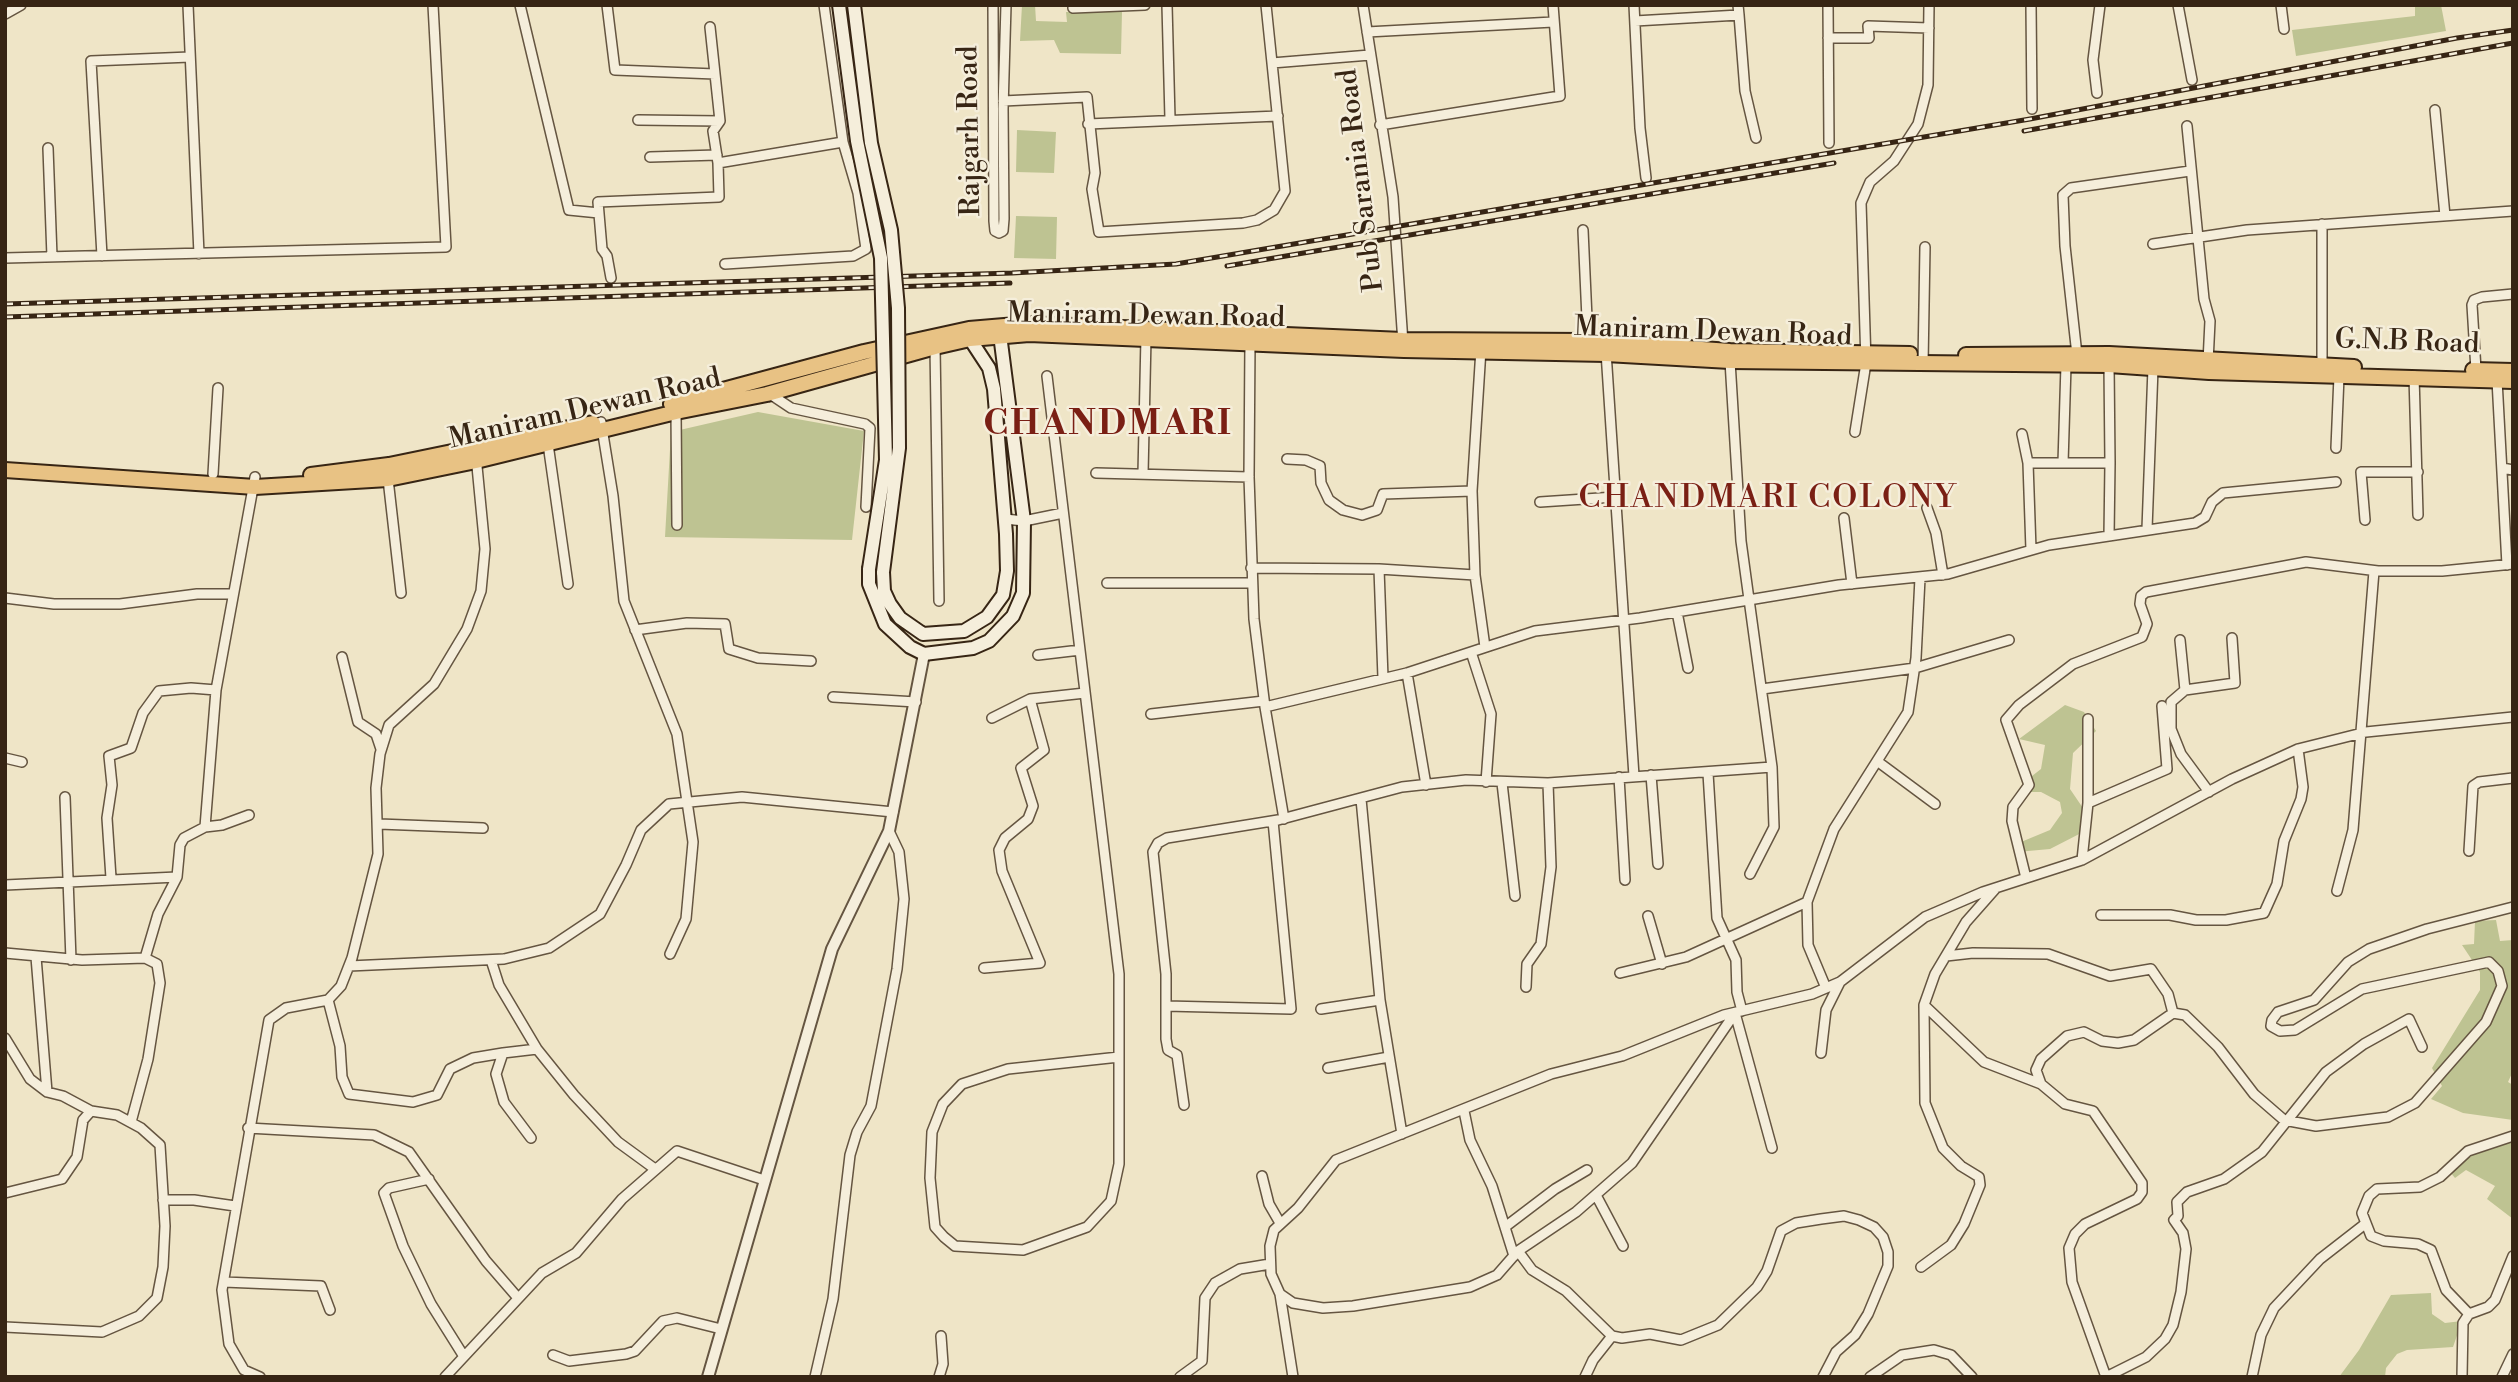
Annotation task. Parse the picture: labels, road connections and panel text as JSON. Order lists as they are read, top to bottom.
{
  "streets": {
    "main road": ["Maniram Dewan Road", "G.N.B Road"],
    "street": ["Rajgarh Road", "Pub Sarania Road"]
  },
  "crossings": [
    ["Pub Sarania Road", "Maniram Dewan Road"],
    ["Maniram Dewan Road", "G.N.B Road"]
  ],
  "districts": ["CHANDMARI", "CHANDMARI COLONY"]
}
